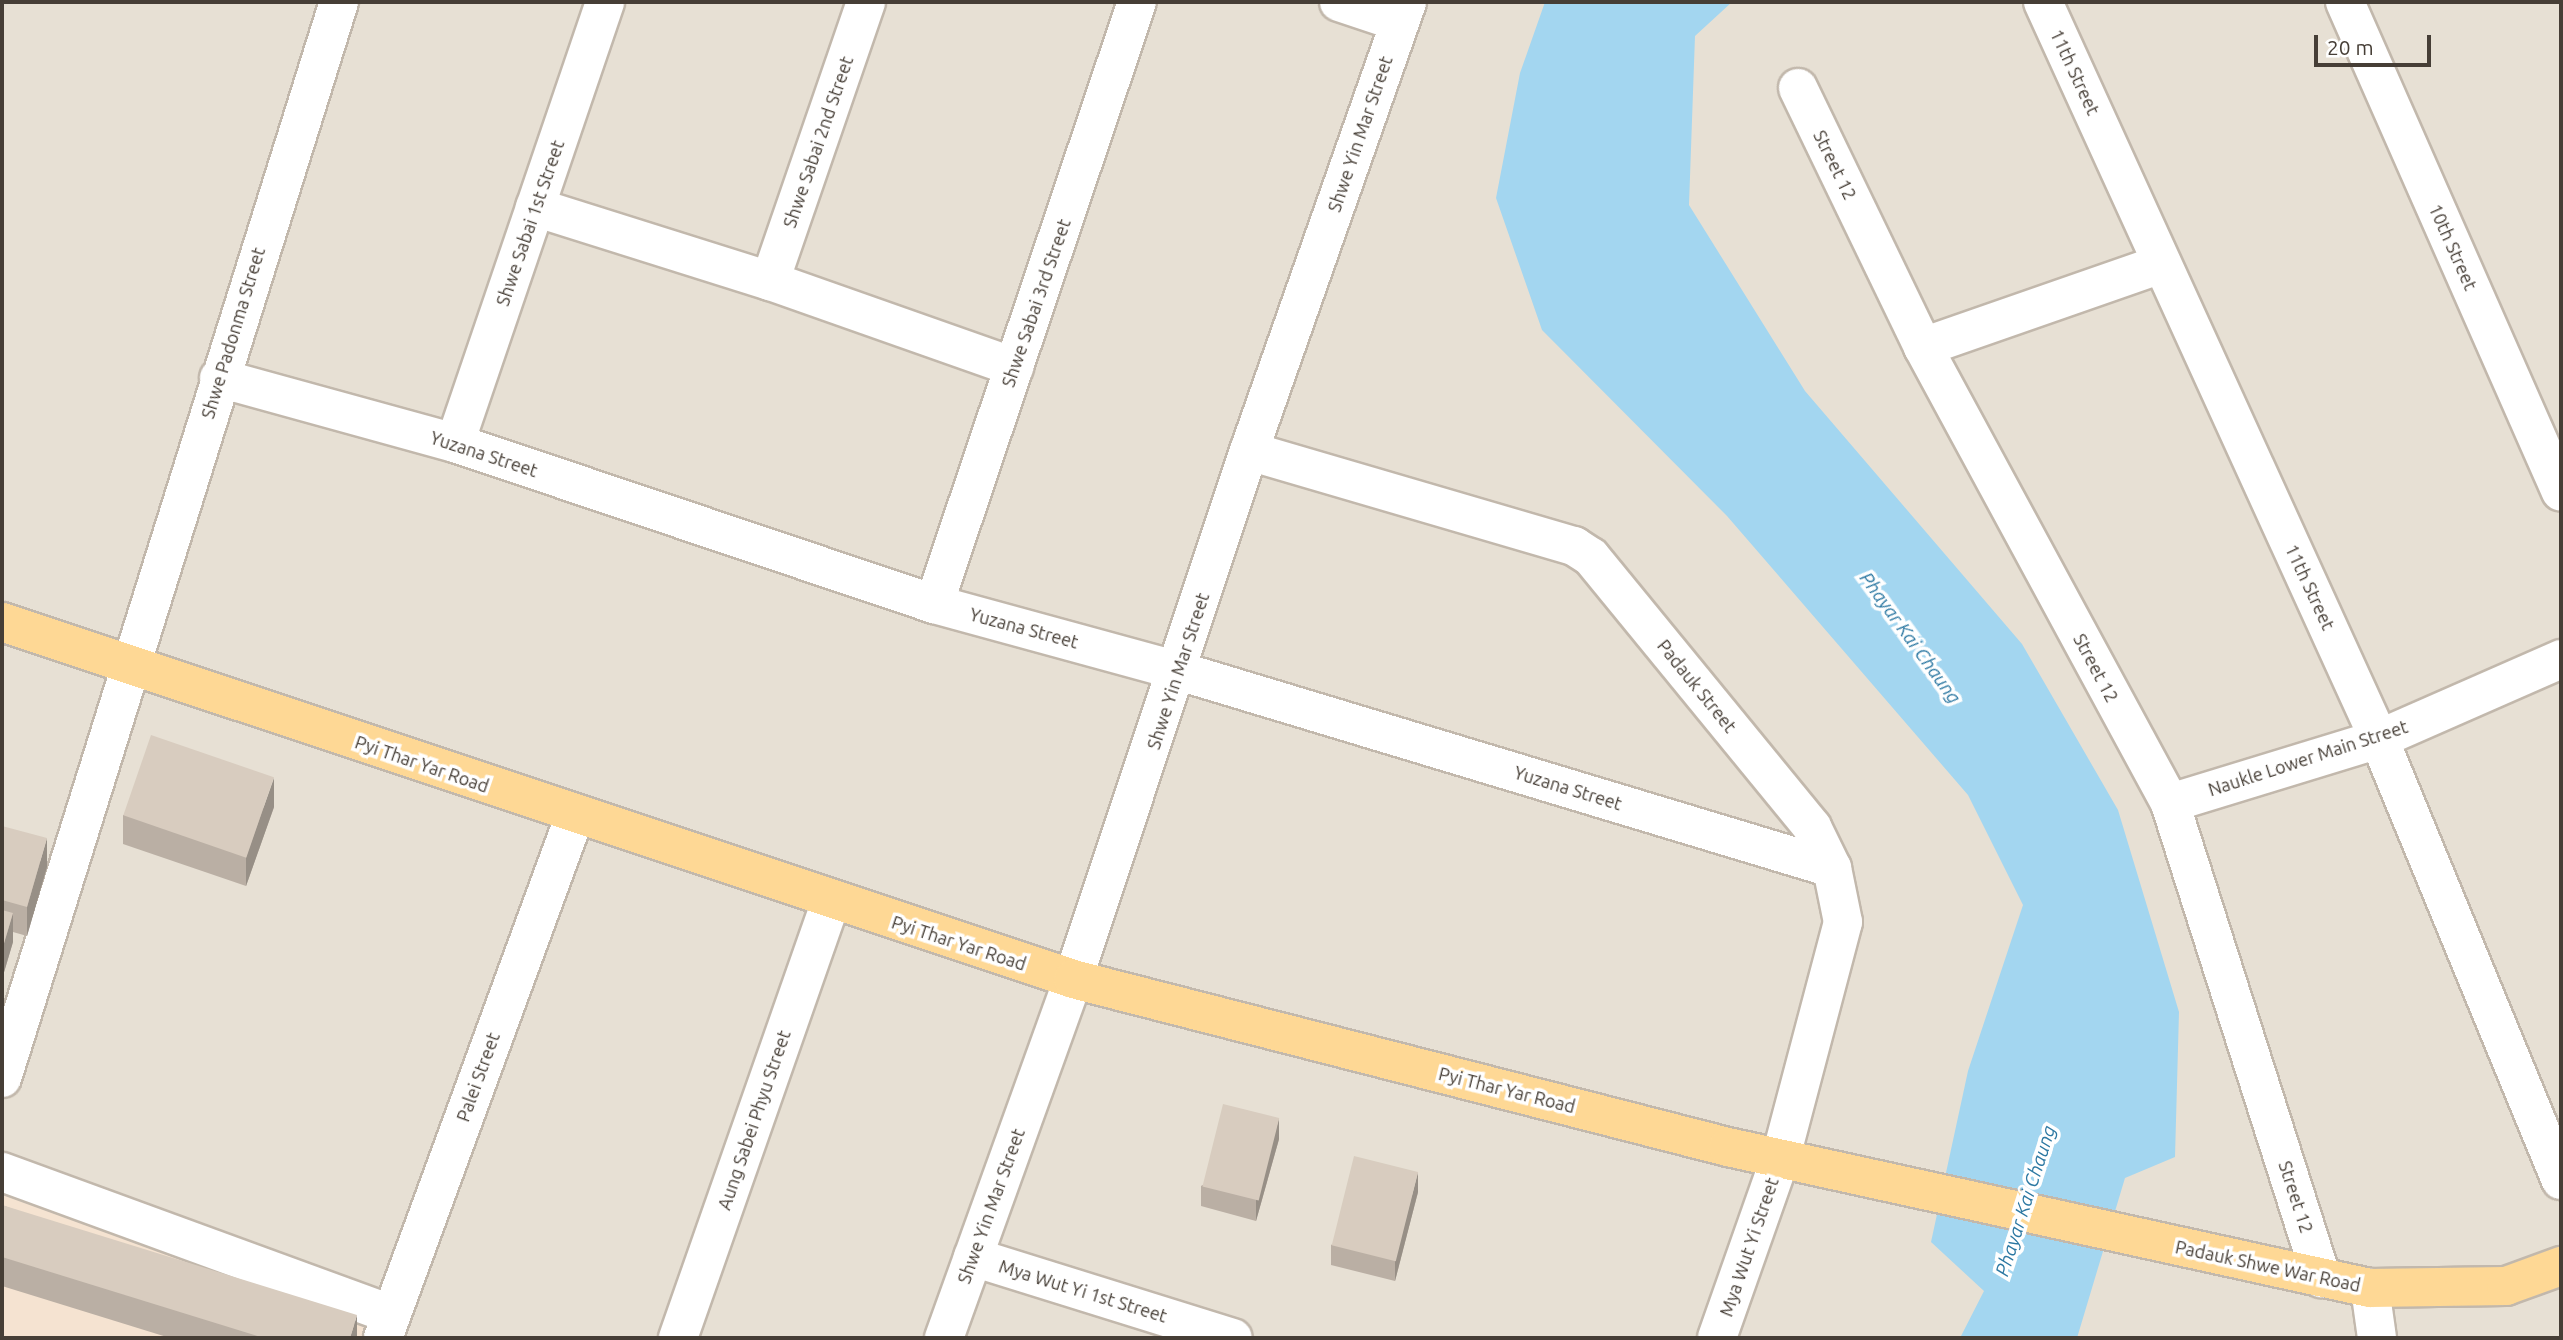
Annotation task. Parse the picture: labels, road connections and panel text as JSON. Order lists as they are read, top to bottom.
{
  "streets": {
    "main road": ["Pyi Thar Yar Road", "Padauk Shwe War Road"],
    "street": [
      "11th Street",
      "Shwe Yin Mar Street",
      "Shwe Sabai 2nd Street",
      "Street 12",
      "Shwe Sabai 1st Street",
      "10th Street",
      "Shwe Sabai 3rd Street",
      "Shwe Padonma Street",
      "Yuzana Street",
      "Padauk Street",
      "Naukle Lower Main Street",
      "Palei Street",
      "Aung Sabei Phyu Street",
      "Mya Wut Yi Street",
      "Mya Wut Yi 1st Street"
    ]
  },
  "crossings": [
    ["11th Street", "Naukle Lower Main Street"],
    ["Shwe Yin Mar Street", "Yuzana Street"],
    ["Shwe Yin Mar Street", "Padauk Street"],
    ["Shwe Yin Mar Street", "Pyi Thar Yar Road"],
    ["Shwe Yin Mar Street", "Mya Wut Yi 1st Street"],
    ["Street 12", "Naukle Lower Main Street"],
    ["Street 12", "Padauk Shwe War Road"],
    ["Shwe Sabai 1st Street", "Yuzana Street"],
    ["Shwe Sabai 3rd Street", "Yuzana Street"],
    ["Shwe Padonma Street", "Yuzana Street"],
    ["Shwe Padonma Street", "Pyi Thar Yar Road"],
    ["Yuzana Street", "Padauk Street"],
    ["Padauk Street", "Pyi Thar Yar Road"],
    ["Padauk Street", "Mya Wut Yi Street"],
    ["Pyi Thar Yar Road", "Palei Street"],
    ["Pyi Thar Yar Road", "Aung Sabei Phyu Street"],
    ["Pyi Thar Yar Road", "Mya Wut Yi Street"],
    ["Pyi Thar Yar Road", "Padauk Shwe War Road"]
  ],
  "water": ["Phayar Kai Chaung"],
  "scale_bar": "20 m"
}
